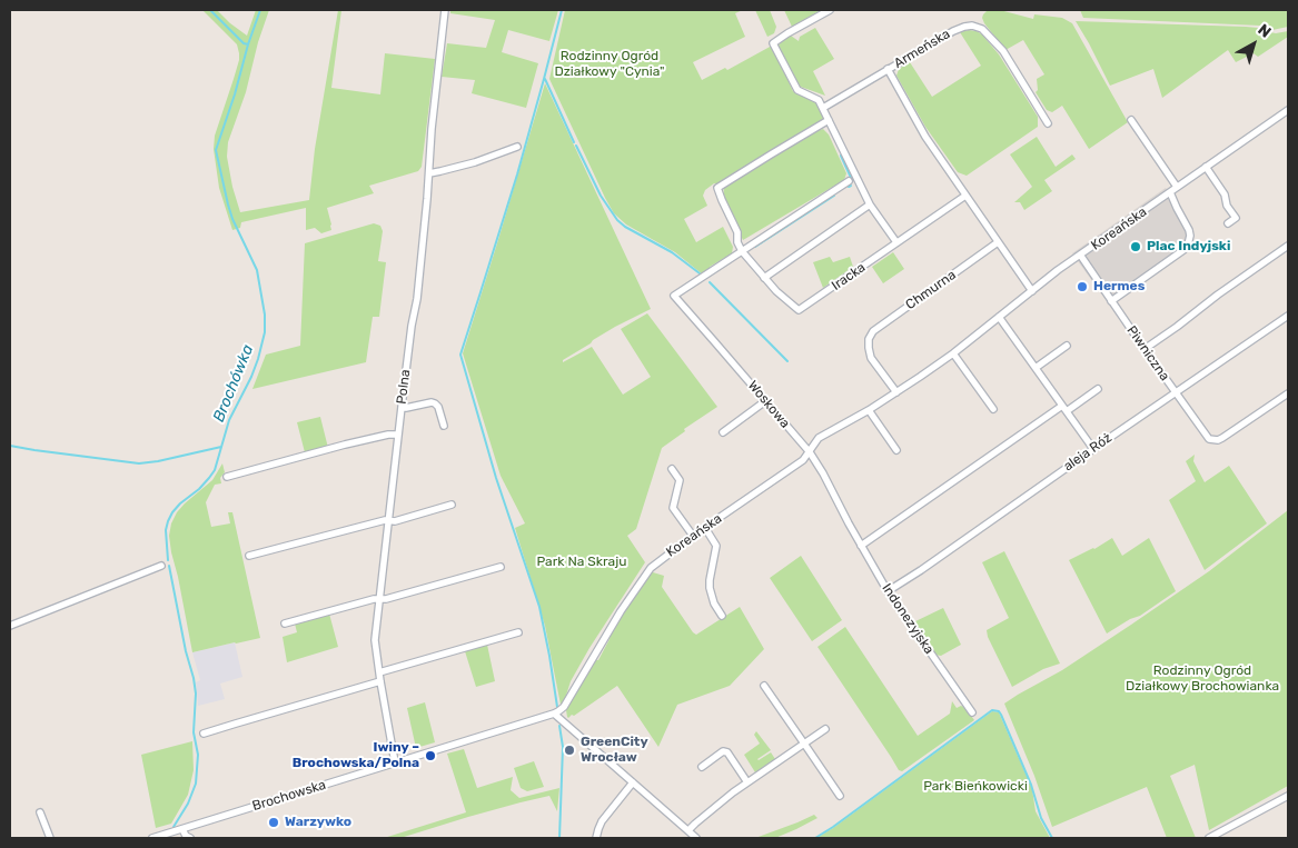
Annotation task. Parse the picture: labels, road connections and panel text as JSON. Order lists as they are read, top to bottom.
{
  "streets": {
    "street": [
      "Armeńska",
      "Koreańska",
      "Iracka",
      "Chmurna",
      "Piwniczna",
      "Polna",
      "Woskowa",
      "aleja Róż",
      "Indonezyjska",
      "Brochowska"
    ]
  },
  "crossings": [
    ["Koreańska", "Chmurna"],
    ["Koreańska", "Piwniczna"],
    ["Koreańska", "Woskowa"],
    ["Koreańska", "Brochowska"],
    ["Iracka", "Woskowa"],
    ["Piwniczna", "aleja Róż"],
    ["Polna", "Brochowska"],
    ["Woskowa", "Indonezyjska"],
    ["aleja Róż", "Indonezyjska"]
  ],
  "water": ["Brochówka"],
  "parks": [
    "Rodzinny Ogród Działkowy \"Cynia\"",
    "Park Na Skraju",
    "Rodzinny Ogród Działkowy Brochowianka",
    "Park Bieńkowicki"
  ],
  "places": [
    "Plac Indyjski",
    "Hermes",
    "GreenCity Wrocław",
    "Iwiny – Brochowska/Polna",
    "Warzywko"
  ],
  "north": "top right"
}
